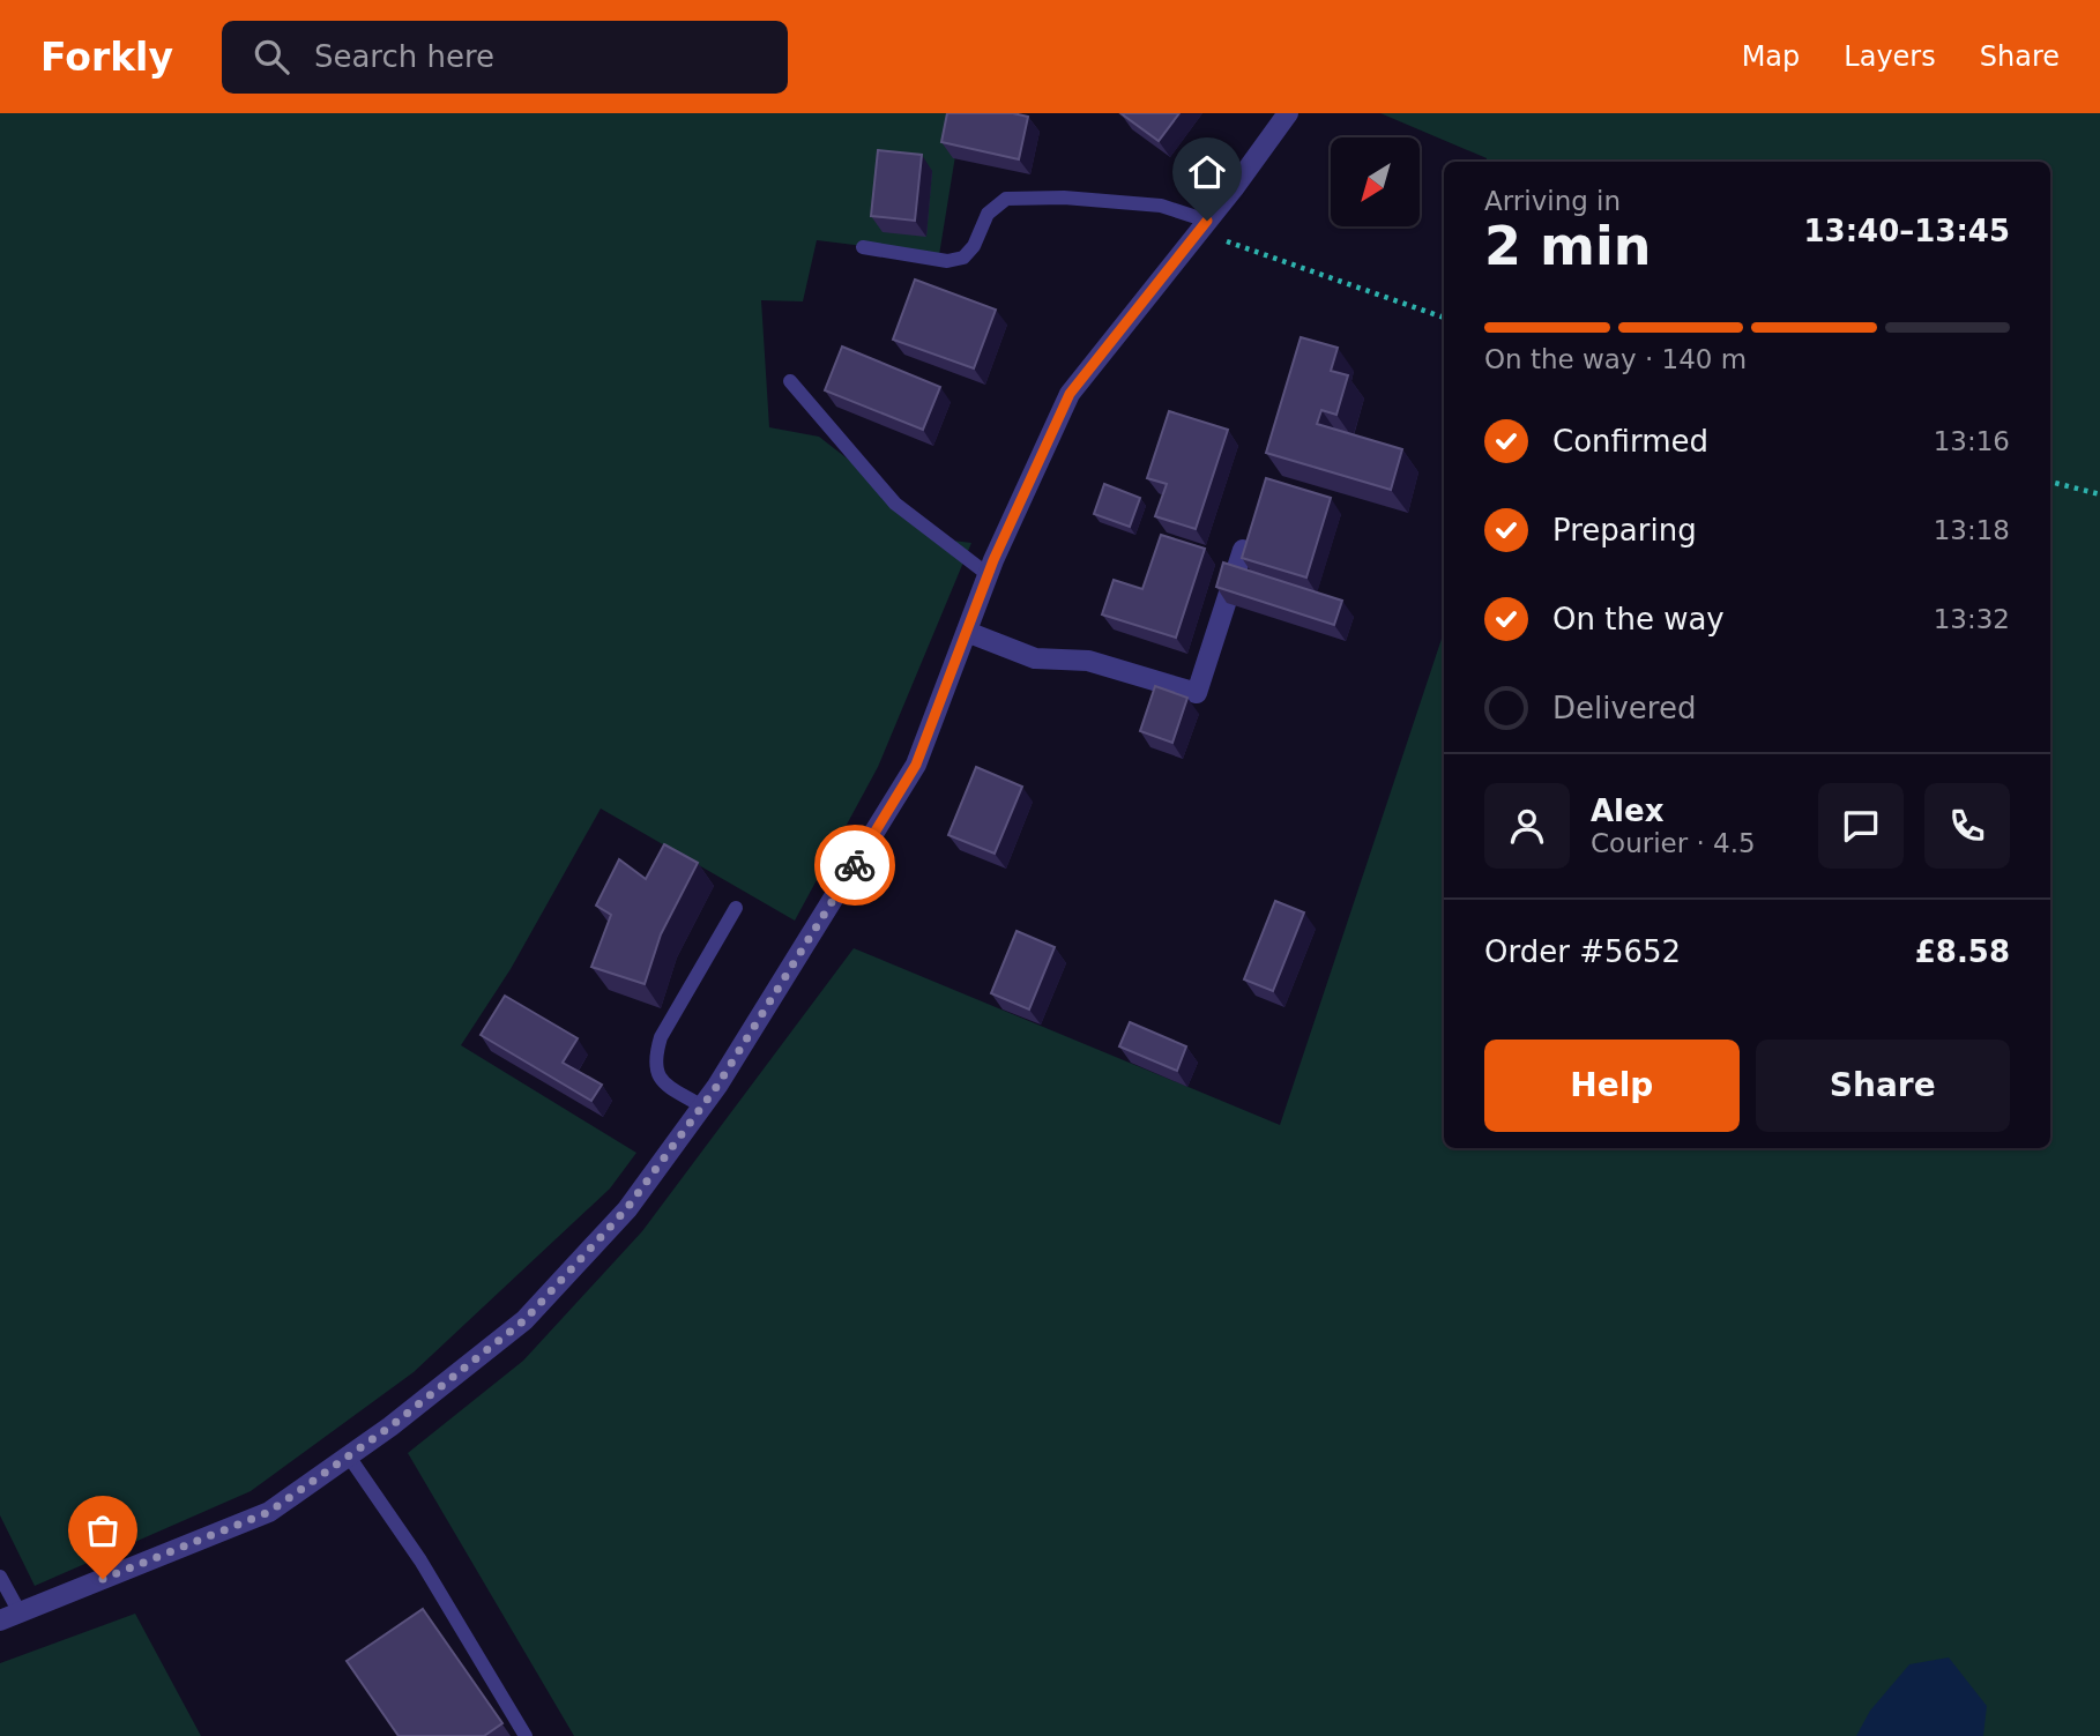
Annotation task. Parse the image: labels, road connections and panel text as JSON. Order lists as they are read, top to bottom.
{
  "north": "bottom left",
  "page": {
    "header": "Forkly",
    "search": "Search here",
    "nav": ["Map", "Layers", "Share"],
    "heading": ["2 min", "Arriving in", "13:40–13:45"],
    "panel": [
      "Alex",
      "Courier · 4.5",
      "Order #5652",
      "£8.58"
    ],
    "bar": "On the way · 140 m",
    "list": [
      ["Confirmed", "13:16"],
      ["Preparing", "13:18"],
      ["On the way", "13:32"],
      "Delivered"
    ],
    "buttons": ["Help", "Share"]
  }
}
